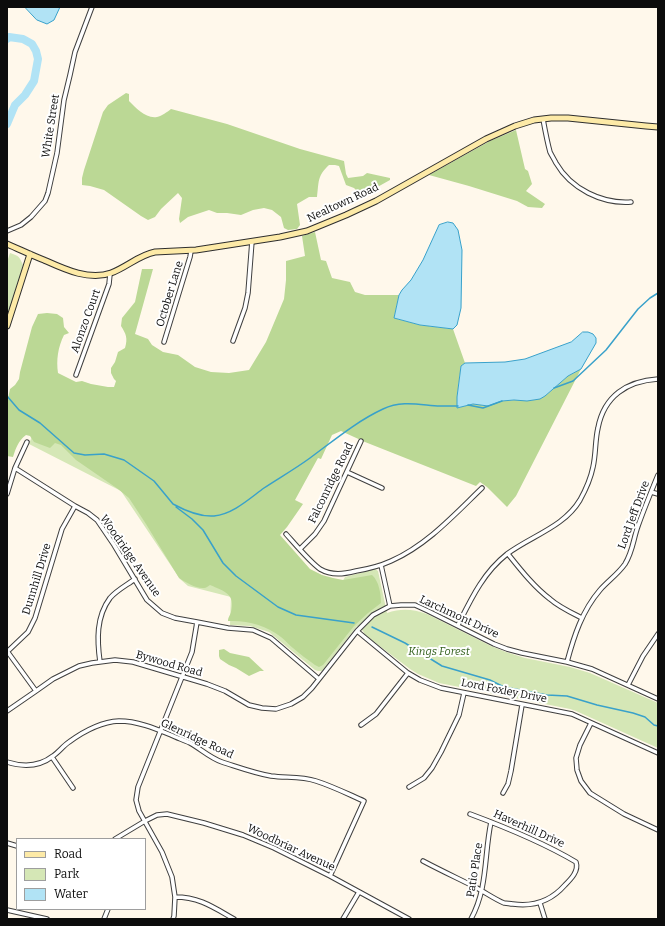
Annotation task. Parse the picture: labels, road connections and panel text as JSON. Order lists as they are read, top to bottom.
{
  "streets": {
    "street": [
      "White Street",
      "Nealtown Road",
      "October Lane",
      "Alonzo Court",
      "Falconridge Road",
      "Lord Jeff Drive",
      "Woodridge Avenue",
      "Dunnhill Drive",
      "Larchmont Drive",
      "Bywood Road",
      "Lord Foxley Drive",
      "Glenridge Road",
      "Haverhill Drive",
      "Woodbriar Avenue",
      "Patio Place"
    ]
  },
  "crossings": [
    ["Nealtown Road", "October Lane"],
    ["Nealtown Road", "Alonzo Court"],
    ["Lord Jeff Drive", "Larchmont Drive"],
    ["Woodridge Avenue", "Dunnhill Drive"],
    ["Woodridge Avenue", "Larchmont Drive"],
    ["Larchmont Drive", "Bywood Road"],
    ["Larchmont Drive", "Lord Foxley Drive"],
    ["Glenridge Road", "Woodbriar Avenue"],
    ["Haverhill Drive", "Patio Place"]
  ],
  "parks": ["Kings Forest"],
  "legend": ["Road", "Park", "Water"]
}
